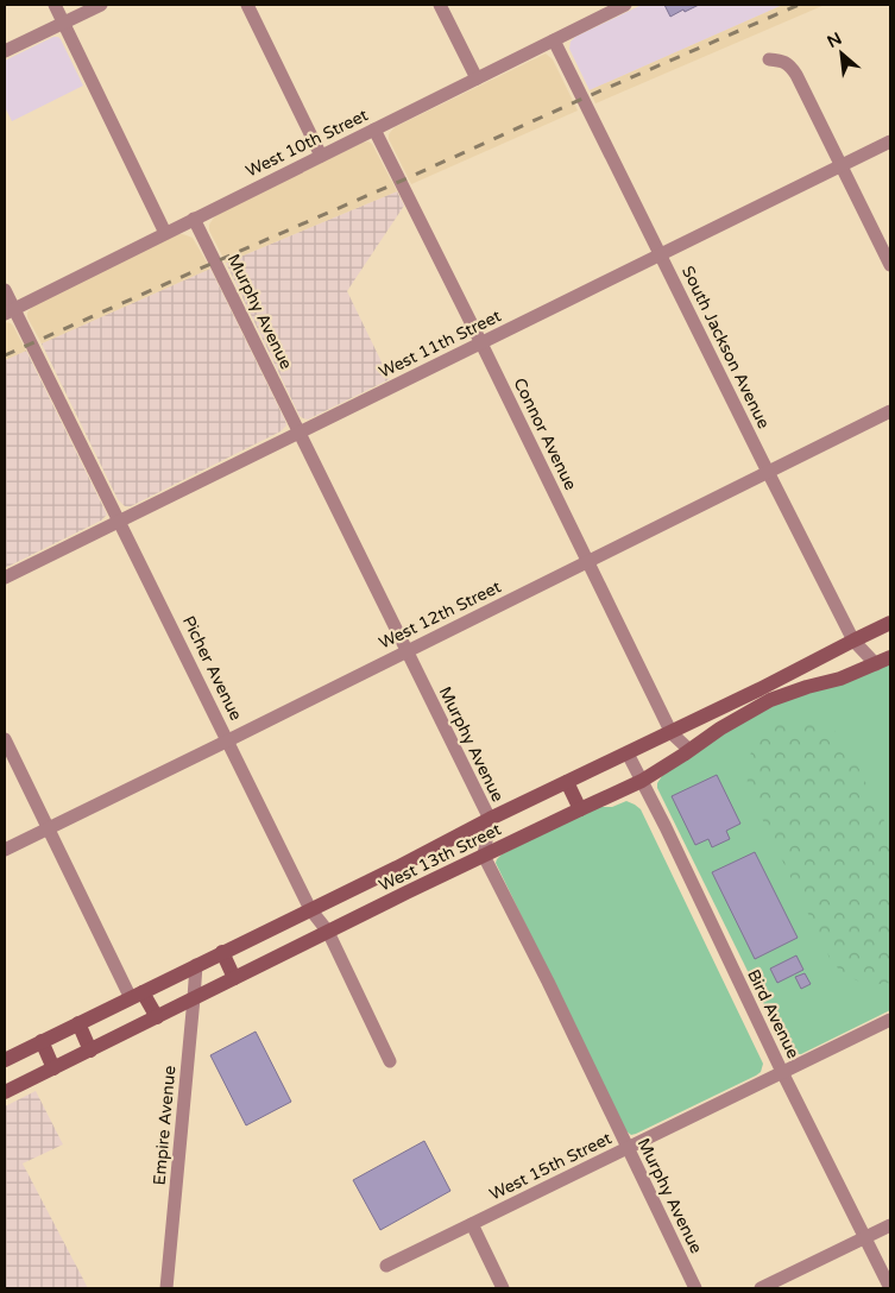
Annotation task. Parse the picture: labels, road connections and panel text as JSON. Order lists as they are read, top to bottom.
{
  "streets": {
    "street": [
      "West 10th Street",
      "Murphy Avenue",
      "West 11th Street",
      "South Jackson Avenue",
      "Connor Avenue",
      "West 12th Street",
      "Picher Avenue",
      "West 13th Street",
      "Bird Avenue",
      "Empire Avenue",
      "West 15th Street"
    ]
  },
  "crossings": [
    ["West 10th Street", "Murphy Avenue"],
    ["West 10th Street", "South Jackson Avenue"],
    ["West 10th Street", "Connor Avenue"],
    ["West 10th Street", "Picher Avenue"],
    ["Murphy Avenue", "West 11th Street"],
    ["Murphy Avenue", "West 12th Street"],
    ["Murphy Avenue", "West 13th Street"],
    ["Murphy Avenue", "West 15th Street"],
    ["West 11th Street", "South Jackson Avenue"],
    ["West 11th Street", "Connor Avenue"],
    ["West 11th Street", "Picher Avenue"],
    ["South Jackson Avenue", "West 12th Street"],
    ["South Jackson Avenue", "West 13th Street"],
    ["Connor Avenue", "West 12th Street"],
    ["Connor Avenue", "West 13th Street"],
    ["West 12th Street", "Picher Avenue"],
    ["Picher Avenue", "West 13th Street"],
    ["West 13th Street", "Bird Avenue"],
    ["West 13th Street", "Empire Avenue"],
    ["Bird Avenue", "West 15th Street"]
  ],
  "north": "top left"
}
